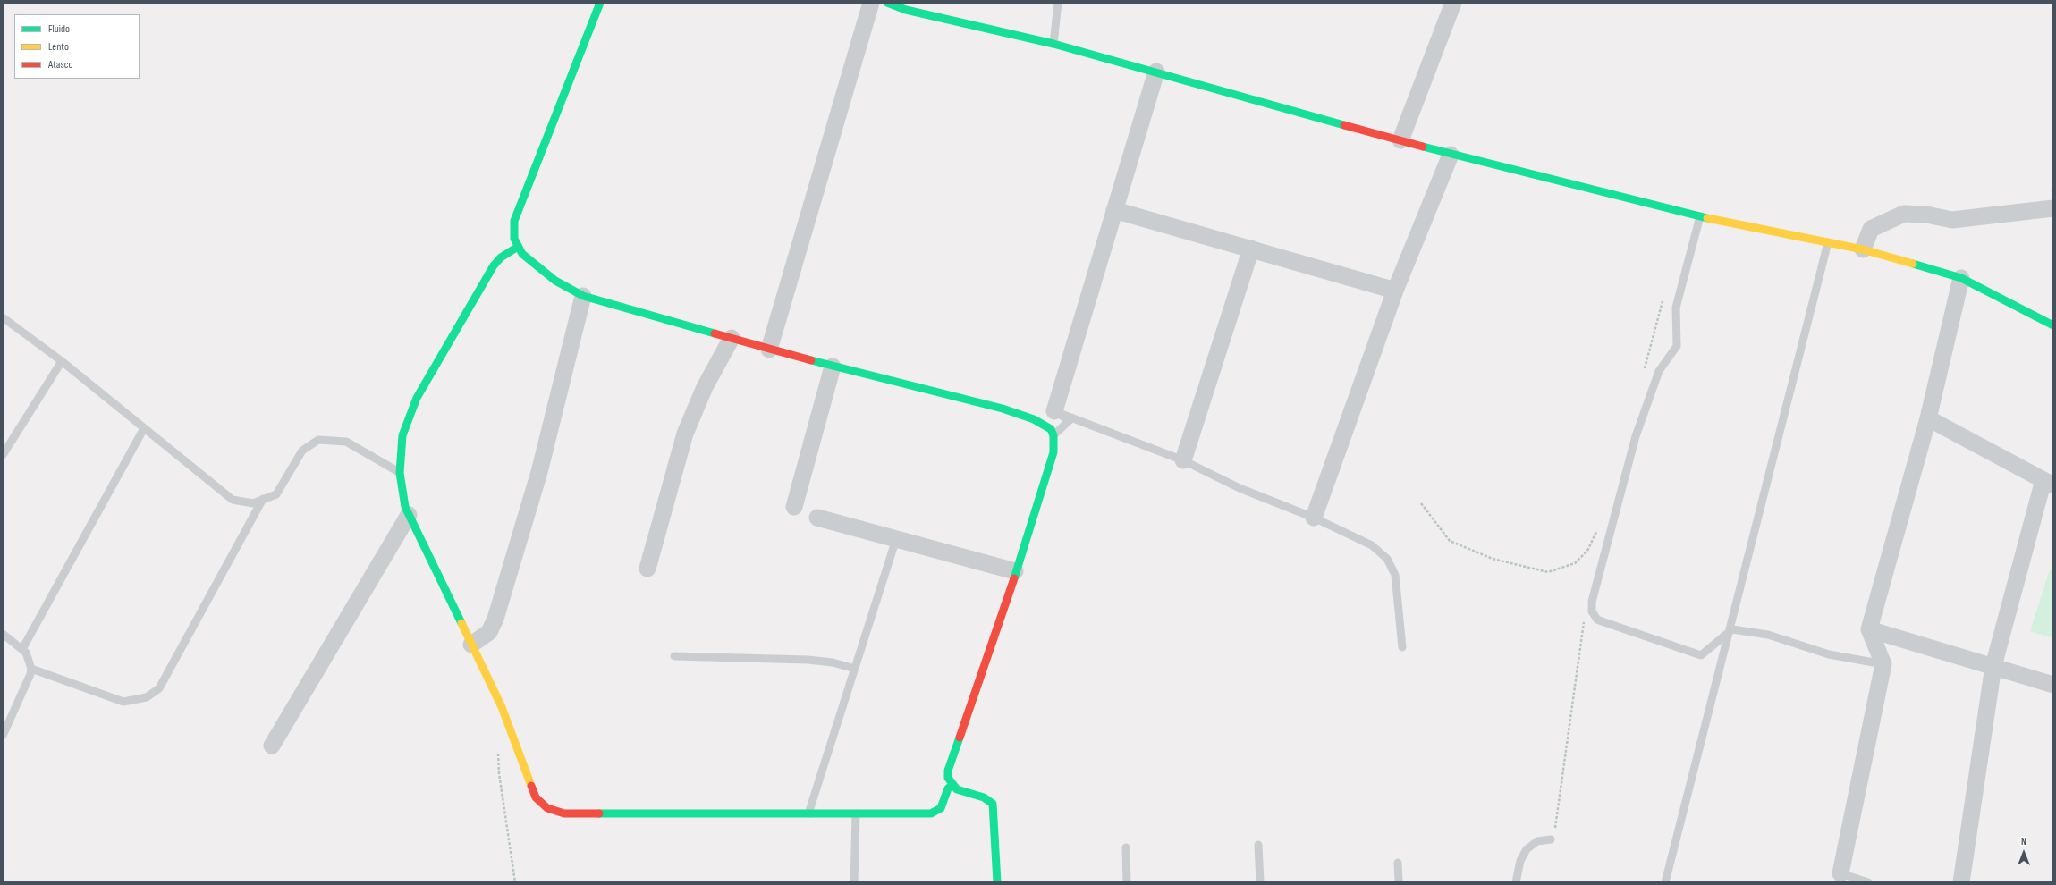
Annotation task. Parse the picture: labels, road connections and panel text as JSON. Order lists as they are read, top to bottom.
{
  "legend": ["Fluido", "Lento", "Atasco"],
  "north": "top"
}
